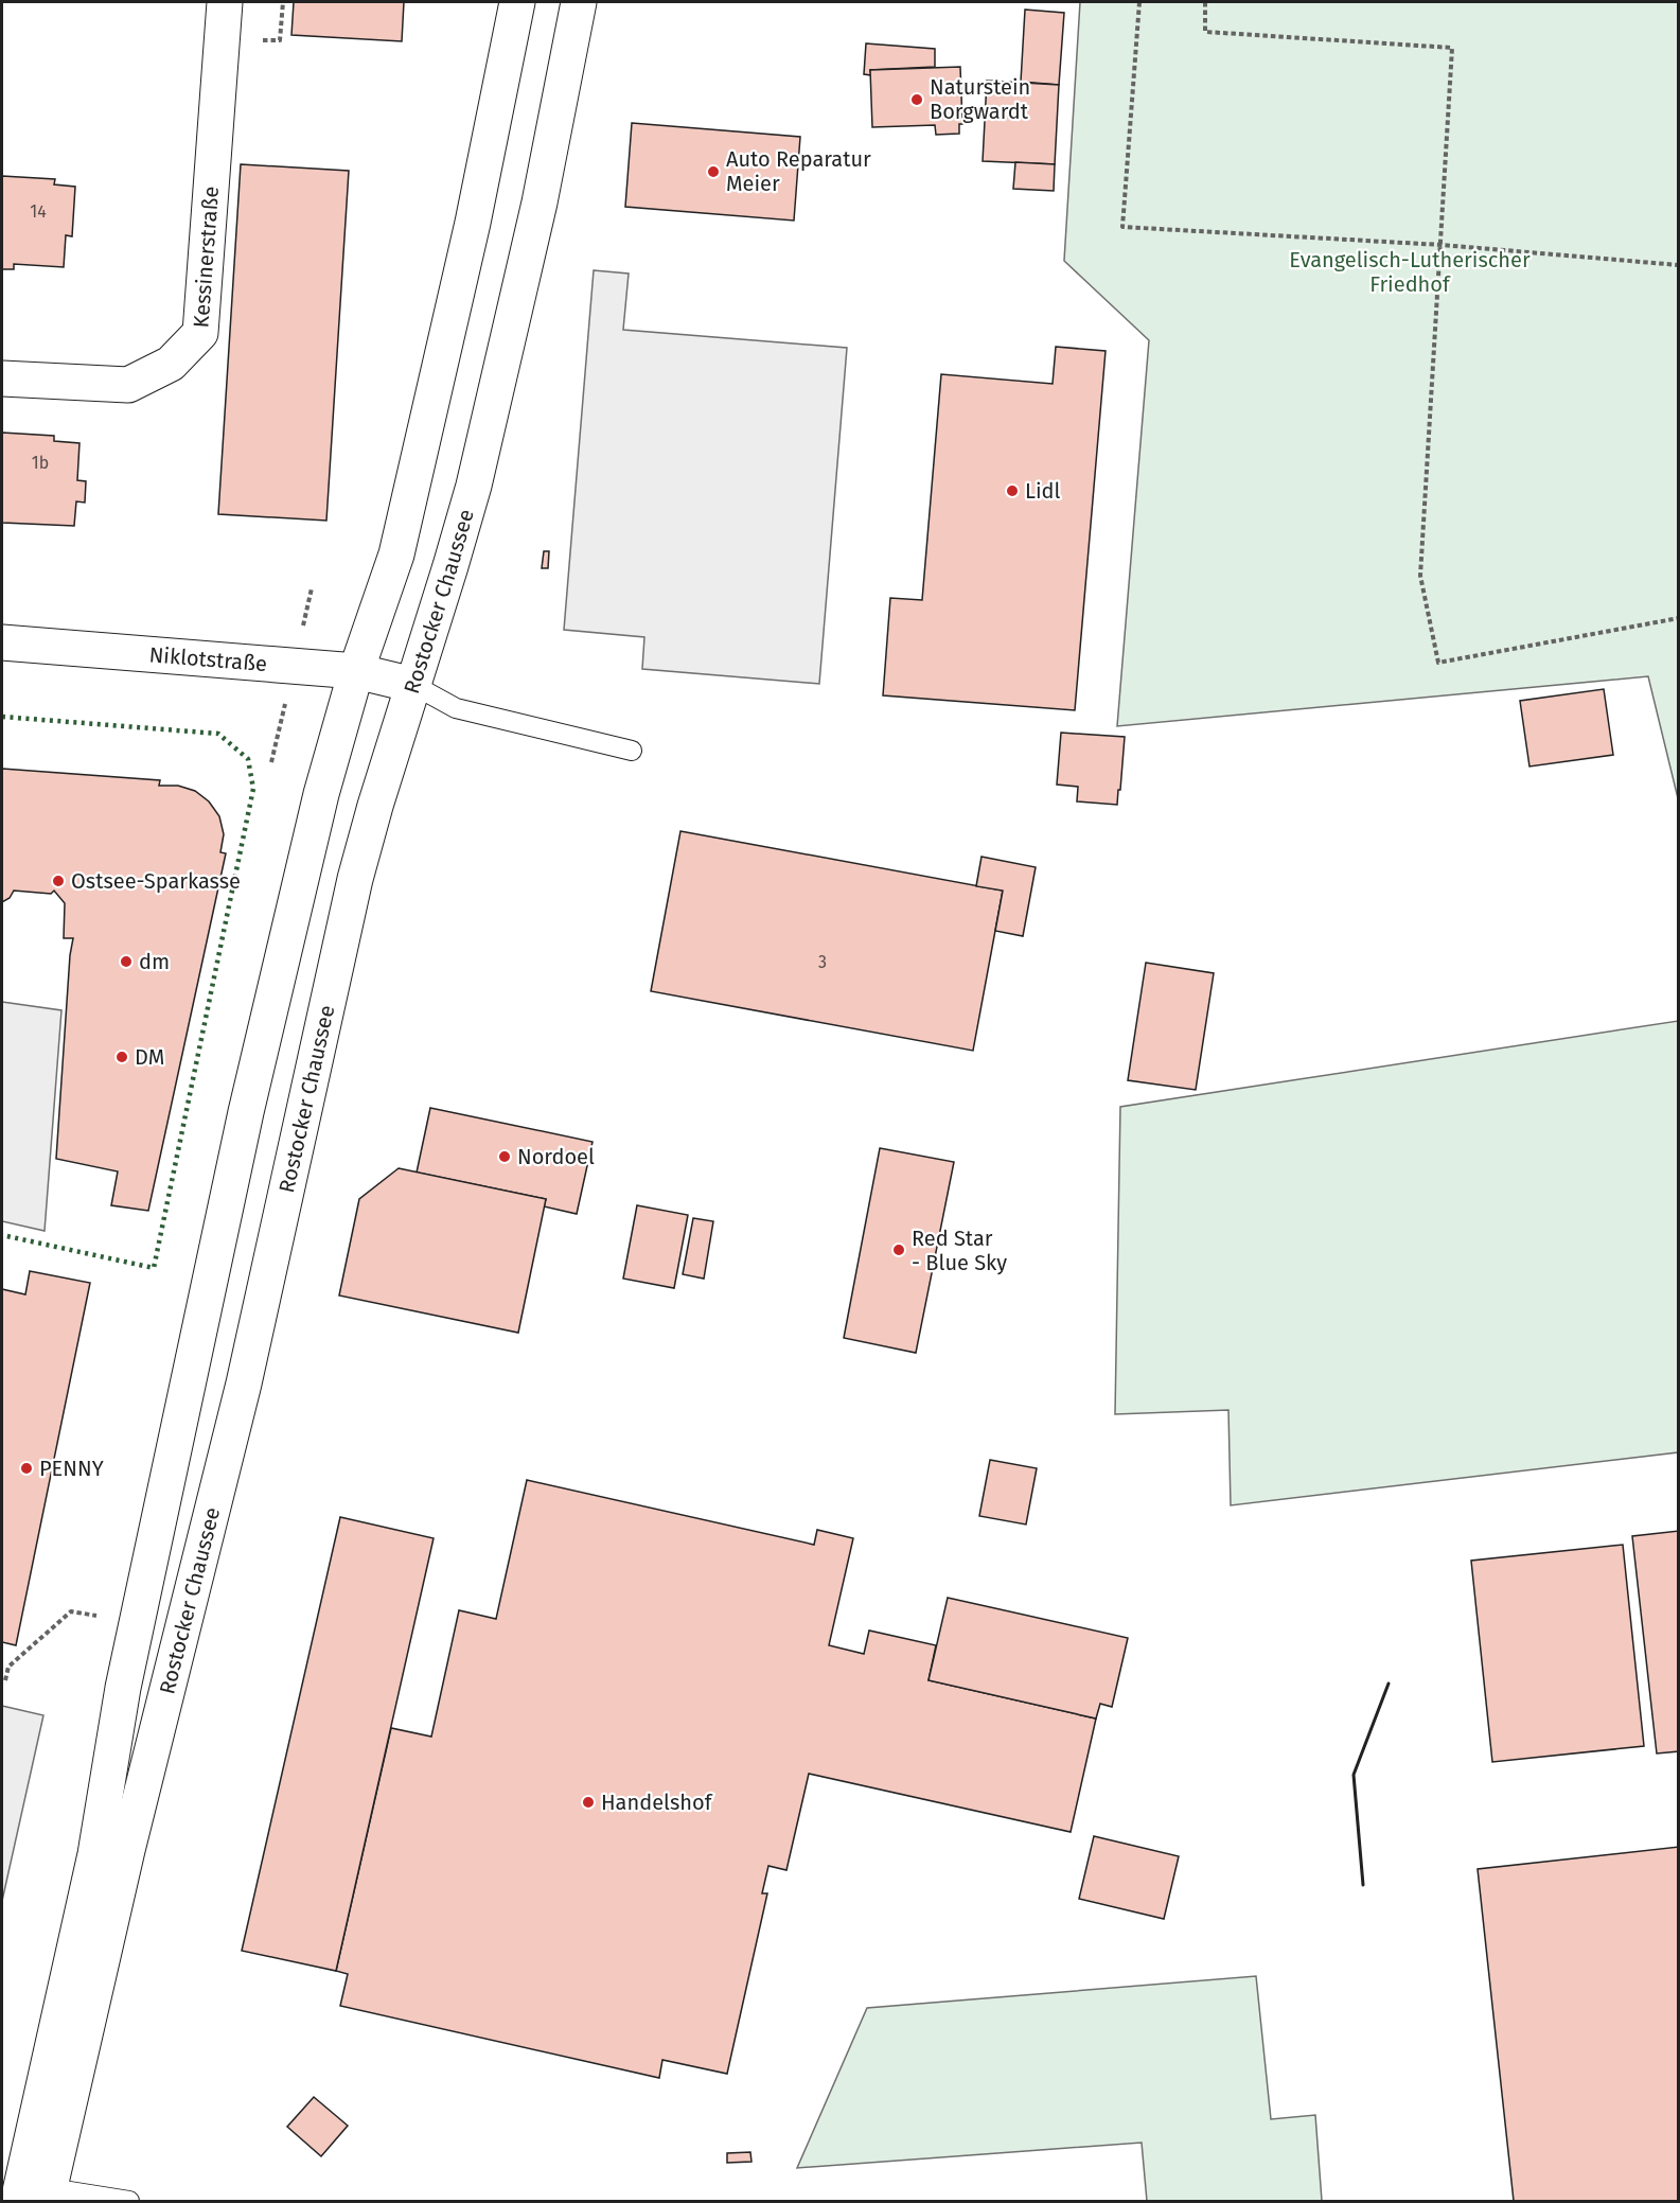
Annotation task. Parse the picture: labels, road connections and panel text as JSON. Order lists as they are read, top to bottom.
{
  "streets": {
    "main road": ["Kessinerstraße", "Rostocker Chaussee", "Niklotstraße"]
  },
  "crossings": [
    ["Rostocker Chaussee", "Niklotstraße"]
  ],
  "parks": ["Evangelisch-Lutherischer Friedhof"],
  "places": [
    "Naturstein Borgwardt",
    "Auto Reparatur Meier",
    "Lidl",
    "Ostsee-Sparkasse",
    "dm",
    "DM",
    "Nordoel",
    "Red Star - Blue Sky",
    "PENNY",
    "Handelshof"
  ],
  "house_numbers": ["14", "1b", "3"]
}
